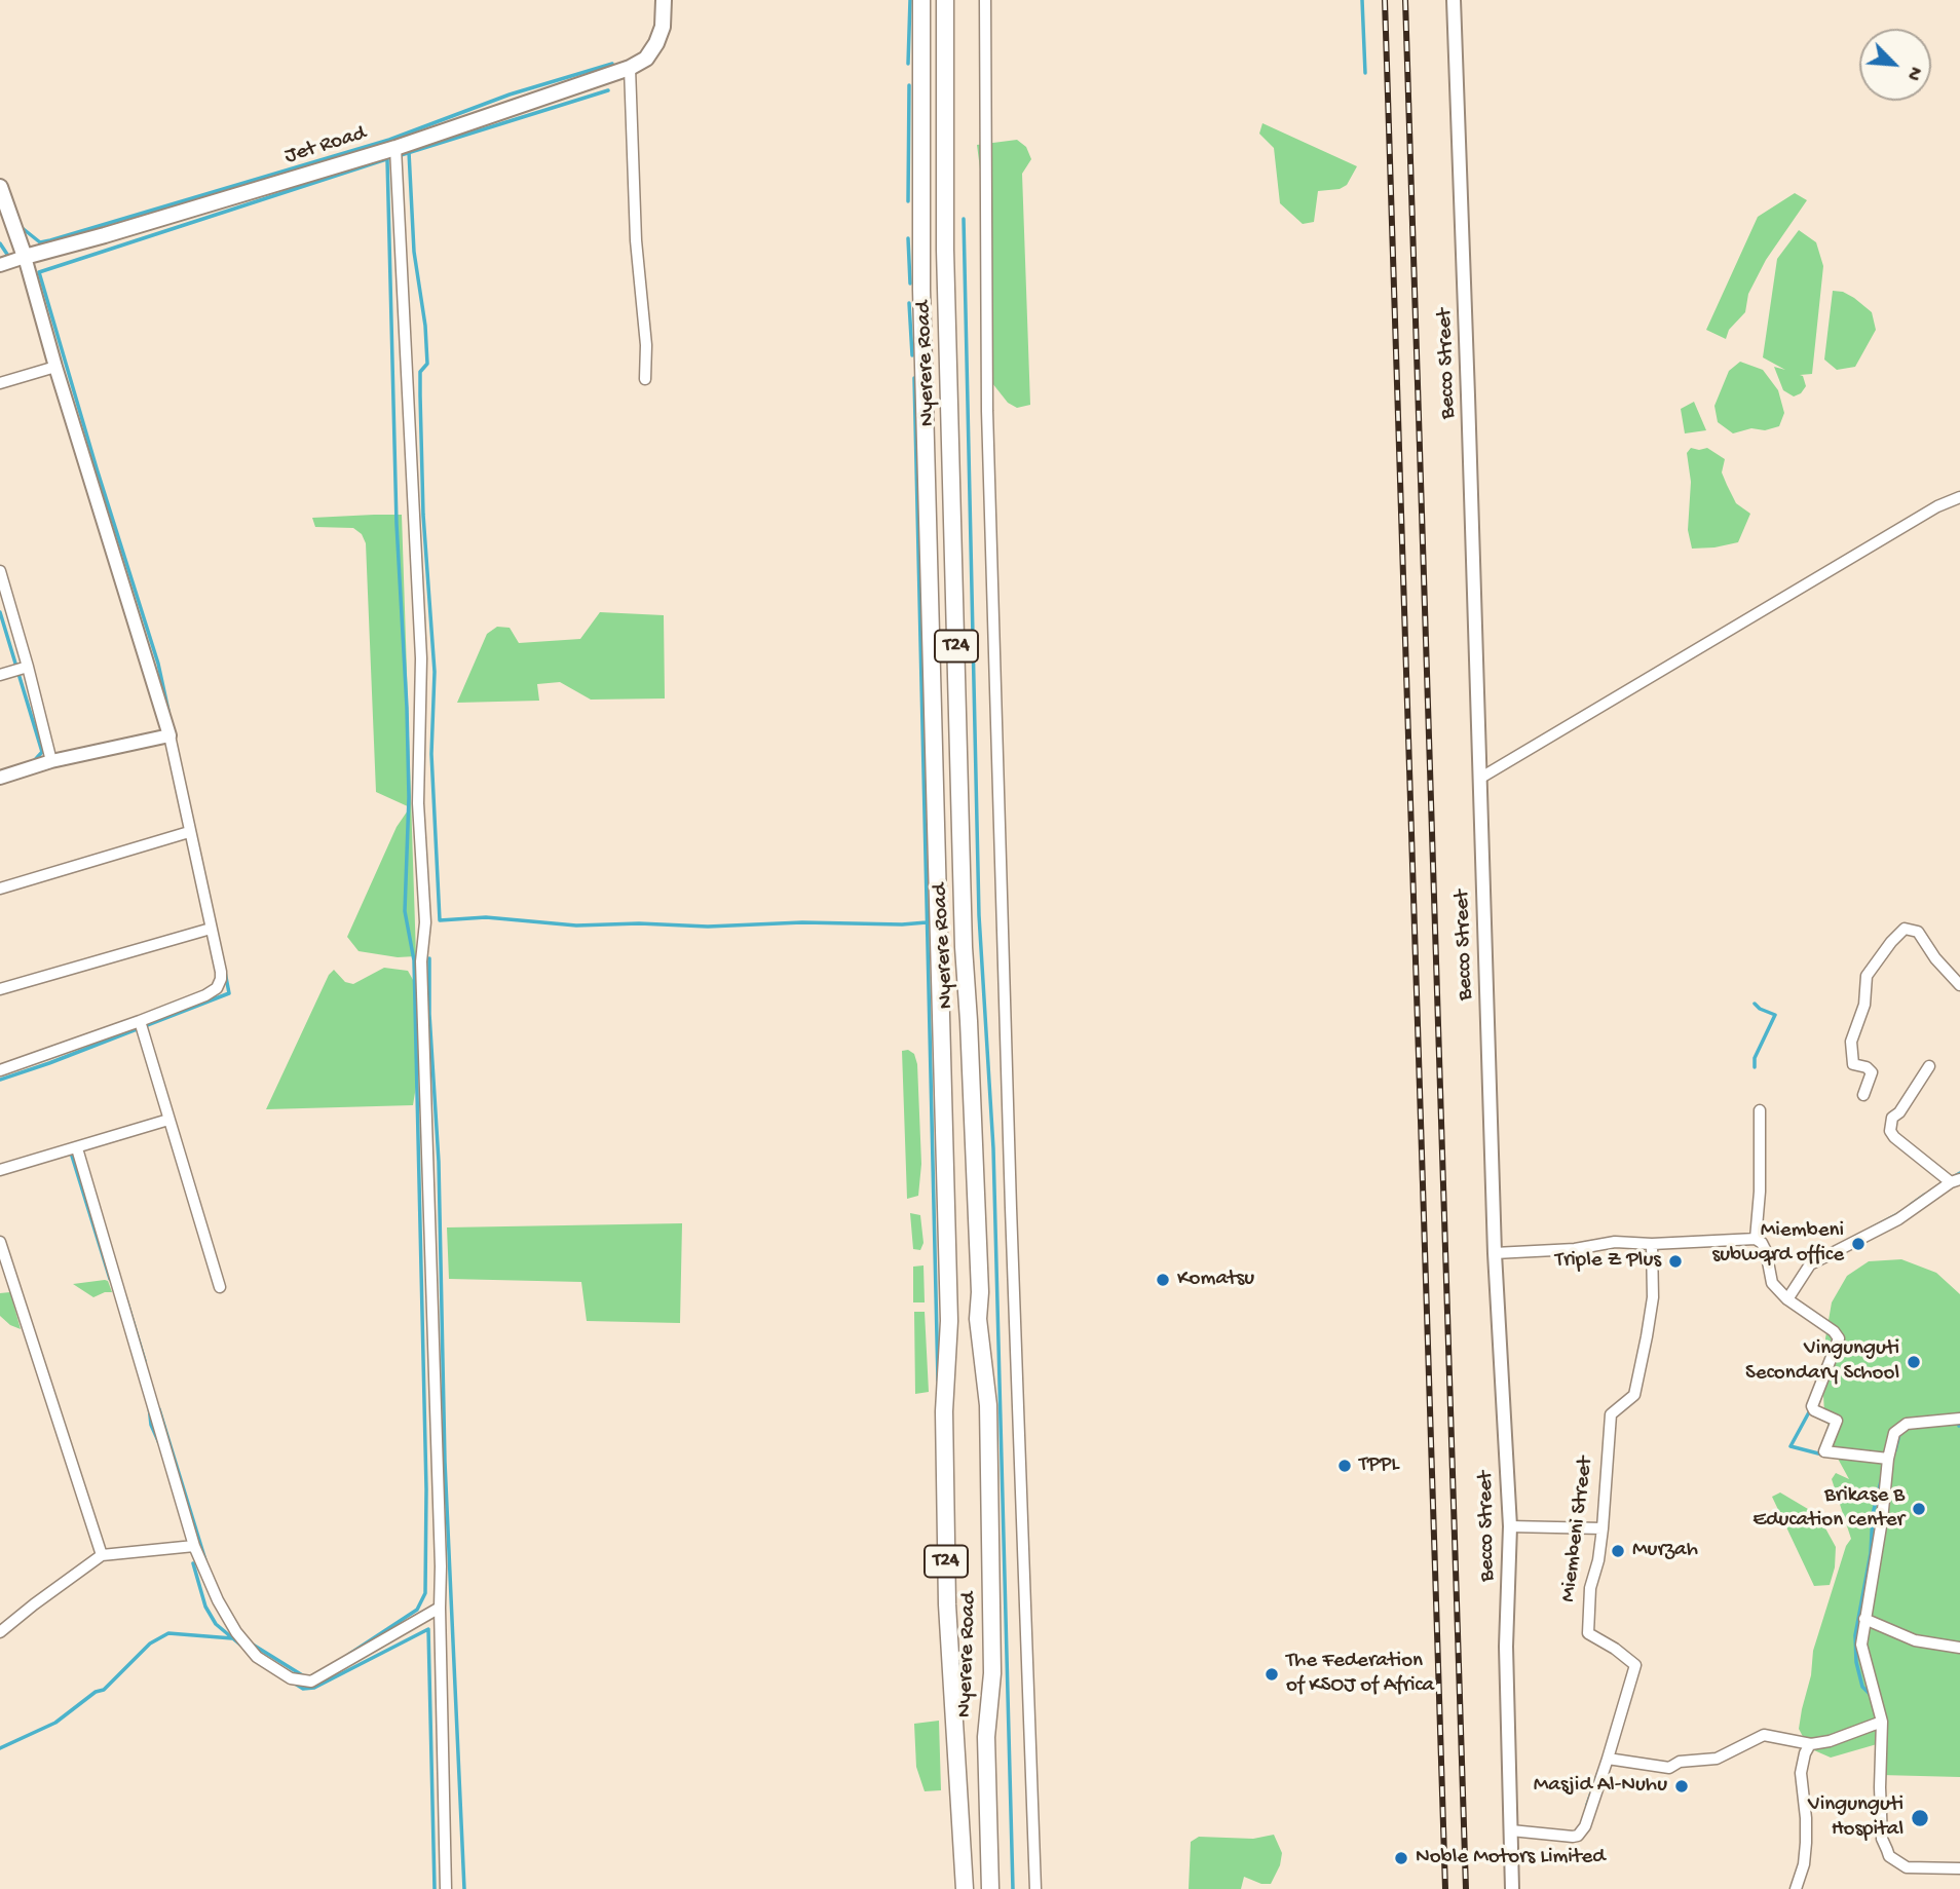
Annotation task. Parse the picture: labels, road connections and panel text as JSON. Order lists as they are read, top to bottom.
{
  "streets": {
    "highway": ["Nyerere Road", "T24"],
    "main road": ["Jet Road"],
    "street": ["Becco Street", "Miembeni Street"]
  },
  "places": [
    "Miembeni subwqrd office",
    "Triple Z Plus",
    "Komatsu",
    "Vingunguti Secondary School",
    "TPPL",
    "Brikase B Education center",
    "Murzah",
    "The Federation of KSOJ of Africa",
    "Masjid Al-Nuhu",
    "Vingunguti Hospital",
    "Noble Motors Limited"
  ],
  "north": "bottom right"
}
